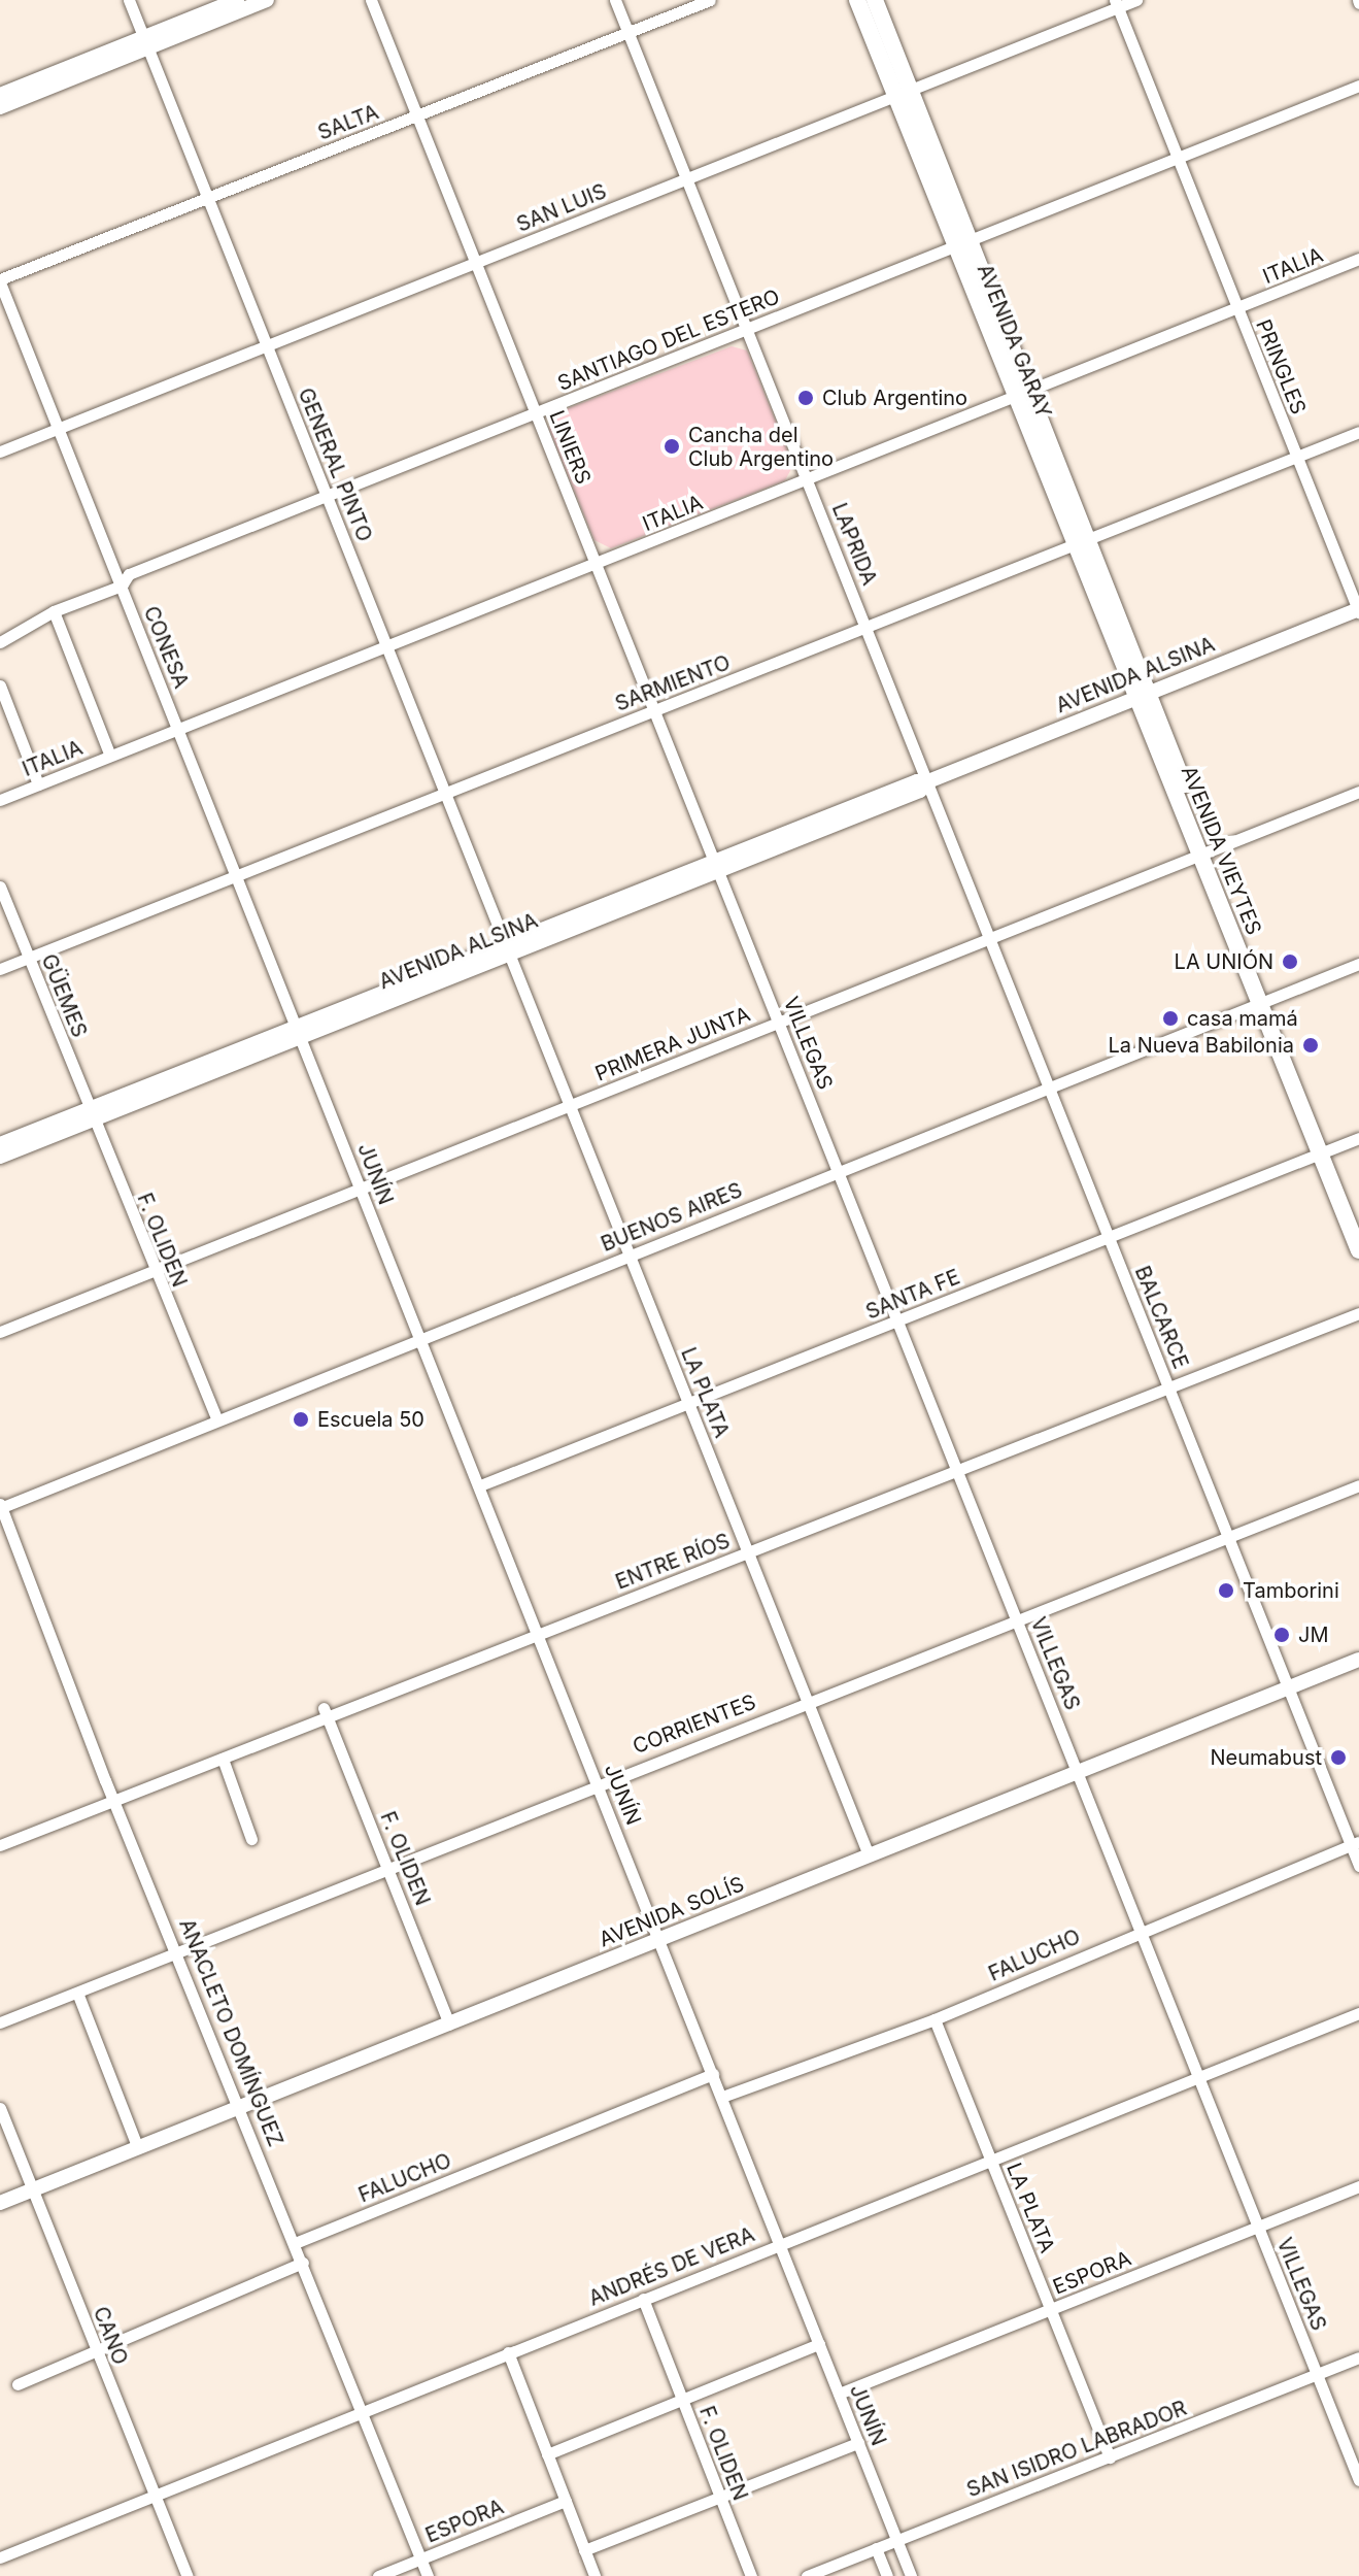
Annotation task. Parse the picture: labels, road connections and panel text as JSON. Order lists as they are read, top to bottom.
{
  "streets": {
    "main road": ["AVENIDA GARAY", "AVENIDA VIEYTES"],
    "street": [
      "SALTA",
      "SAN LUIS",
      "ITALIA",
      "SANTIAGO DEL ESTERO",
      "PRINGLES",
      "LINIERS",
      "GENERAL PINTO",
      "LAPRIDA",
      "CONESA",
      "AVENIDA ALSINA",
      "SARMIENTO",
      "GÜEMES",
      "VILLEGAS",
      "PRIMERA JUNTA",
      "JUNÍN",
      "BUENOS AIRES",
      "F. OLIDEN",
      "SANTA FE",
      "BALCARCE",
      "LA PLATA",
      "ENTRE RÍOS",
      "CORRIENTES",
      "AVENIDA SOLÍS",
      "FALUCHO",
      "ANACLETO DOMÍNGUEZ",
      "ANDRÉS DE VERA",
      "ESPORA",
      "CANO",
      "SAN ISIDRO LABRADOR"
    ]
  },
  "crossings": [
    ["SALTA", "LINIERS"],
    ["SALTA", "GENERAL PINTO"],
    ["SALTA", "LAPRIDA"],
    ["SALTA", "CONESA"],
    ["SAN LUIS", "AVENIDA GARAY"],
    ["SAN LUIS", "PRINGLES"],
    ["SAN LUIS", "LINIERS"],
    ["SAN LUIS", "GENERAL PINTO"],
    ["SAN LUIS", "LAPRIDA"],
    ["SAN LUIS", "CONESA"],
    ["ITALIA", "AVENIDA GARAY"],
    ["ITALIA", "PRINGLES"],
    ["ITALIA", "LINIERS"],
    ["ITALIA", "GENERAL PINTO"],
    ["ITALIA", "LAPRIDA"],
    ["ITALIA", "CONESA"],
    ["SANTIAGO DEL ESTERO", "AVENIDA GARAY"],
    ["SANTIAGO DEL ESTERO", "PRINGLES"],
    ["SANTIAGO DEL ESTERO", "LINIERS"],
    ["SANTIAGO DEL ESTERO", "GENERAL PINTO"],
    ["SANTIAGO DEL ESTERO", "LAPRIDA"],
    ["SANTIAGO DEL ESTERO", "CONESA"],
    ["AVENIDA GARAY", "AVENIDA ALSINA"],
    ["AVENIDA GARAY", "SARMIENTO"],
    ["AVENIDA GARAY", "AVENIDA VIEYTES"],
    ["PRINGLES", "AVENIDA ALSINA"],
    ["PRINGLES", "SARMIENTO"],
    ["LINIERS", "AVENIDA ALSINA"],
    ["LINIERS", "SARMIENTO"],
    ["LINIERS", "VILLEGAS"],
    ["GENERAL PINTO", "AVENIDA ALSINA"],
    ["GENERAL PINTO", "SARMIENTO"],
    ["GENERAL PINTO", "LA PLATA"],
    ["LAPRIDA", "AVENIDA ALSINA"],
    ["LAPRIDA", "SARMIENTO"],
    ["LAPRIDA", "BALCARCE"],
    ["CONESA", "AVENIDA ALSINA"],
    ["CONESA", "SARMIENTO"],
    ["CONESA", "JUNÍN"],
    ["AVENIDA ALSINA", "AVENIDA VIEYTES"],
    ["AVENIDA ALSINA", "GÜEMES"],
    ["AVENIDA ALSINA", "VILLEGAS"],
    ["AVENIDA ALSINA", "JUNÍN"],
    ["AVENIDA ALSINA", "F. OLIDEN"],
    ["AVENIDA ALSINA", "BALCARCE"],
    ["AVENIDA ALSINA", "LA PLATA"],
    ["SARMIENTO", "GÜEMES"],
    ["AVENIDA VIEYTES", "PRIMERA JUNTA"],
    ["AVENIDA VIEYTES", "BUENOS AIRES"],
    ["AVENIDA VIEYTES", "SANTA FE"],
    ["GÜEMES", "F. OLIDEN"],
    ["VILLEGAS", "PRIMERA JUNTA"],
    ["VILLEGAS", "BUENOS AIRES"],
    ["VILLEGAS", "SANTA FE"],
    ["VILLEGAS", "ENTRE RÍOS"],
    ["VILLEGAS", "CORRIENTES"],
    ["VILLEGAS", "AVENIDA SOLÍS"],
    ["VILLEGAS", "FALUCHO"],
    ["VILLEGAS", "ANDRÉS DE VERA"],
    ["VILLEGAS", "ESPORA"],
    ["VILLEGAS", "SAN ISIDRO LABRADOR"],
    ["PRIMERA JUNTA", "JUNÍN"],
    ["PRIMERA JUNTA", "F. OLIDEN"],
    ["PRIMERA JUNTA", "BALCARCE"],
    ["PRIMERA JUNTA", "LA PLATA"],
    ["JUNÍN", "BUENOS AIRES"],
    ["JUNÍN", "SANTA FE"],
    ["JUNÍN", "ENTRE RÍOS"],
    ["JUNÍN", "CORRIENTES"],
    ["JUNÍN", "AVENIDA SOLÍS"],
    ["JUNÍN", "FALUCHO"],
    ["JUNÍN", "ANDRÉS DE VERA"],
    ["JUNÍN", "ESPORA"],
    ["JUNÍN", "SAN ISIDRO LABRADOR"],
    ["BUENOS AIRES", "F. OLIDEN"],
    ["BUENOS AIRES", "BALCARCE"],
    ["BUENOS AIRES", "LA PLATA"],
    ["BUENOS AIRES", "ANACLETO DOMÍNGUEZ"],
    ["F. OLIDEN", "ENTRE RÍOS"],
    ["F. OLIDEN", "CORRIENTES"],
    ["F. OLIDEN", "AVENIDA SOLÍS"],
    ["F. OLIDEN", "ANDRÉS DE VERA"],
    ["SANTA FE", "BALCARCE"],
    ["SANTA FE", "LA PLATA"],
    ["BALCARCE", "ENTRE RÍOS"],
    ["BALCARCE", "CORRIENTES"],
    ["BALCARCE", "AVENIDA SOLÍS"],
    ["BALCARCE", "FALUCHO"],
    ["LA PLATA", "ENTRE RÍOS"],
    ["LA PLATA", "CORRIENTES"],
    ["LA PLATA", "AVENIDA SOLÍS"],
    ["LA PLATA", "FALUCHO"],
    ["LA PLATA", "ANDRÉS DE VERA"],
    ["LA PLATA", "ESPORA"],
    ["LA PLATA", "SAN ISIDRO LABRADOR"],
    ["ENTRE RÍOS", "ANACLETO DOMÍNGUEZ"],
    ["CORRIENTES", "ANACLETO DOMÍNGUEZ"],
    ["AVENIDA SOLÍS", "ANACLETO DOMÍNGUEZ"],
    ["AVENIDA SOLÍS", "CANO"],
    ["FALUCHO", "ANACLETO DOMÍNGUEZ"],
    ["ANACLETO DOMÍNGUEZ", "ANDRÉS DE VERA"],
    ["ANACLETO DOMÍNGUEZ", "ESPORA"],
    ["ANDRÉS DE VERA", "CANO"]
  ],
  "places": [
    "Club Argentino",
    "Cancha del Club Argentino",
    "LA UNIÓN",
    "casa mamá",
    "La Nueva Babilonia",
    "Escuela 50",
    "Tamborini",
    "JM",
    "Neumabust"
  ]
}
